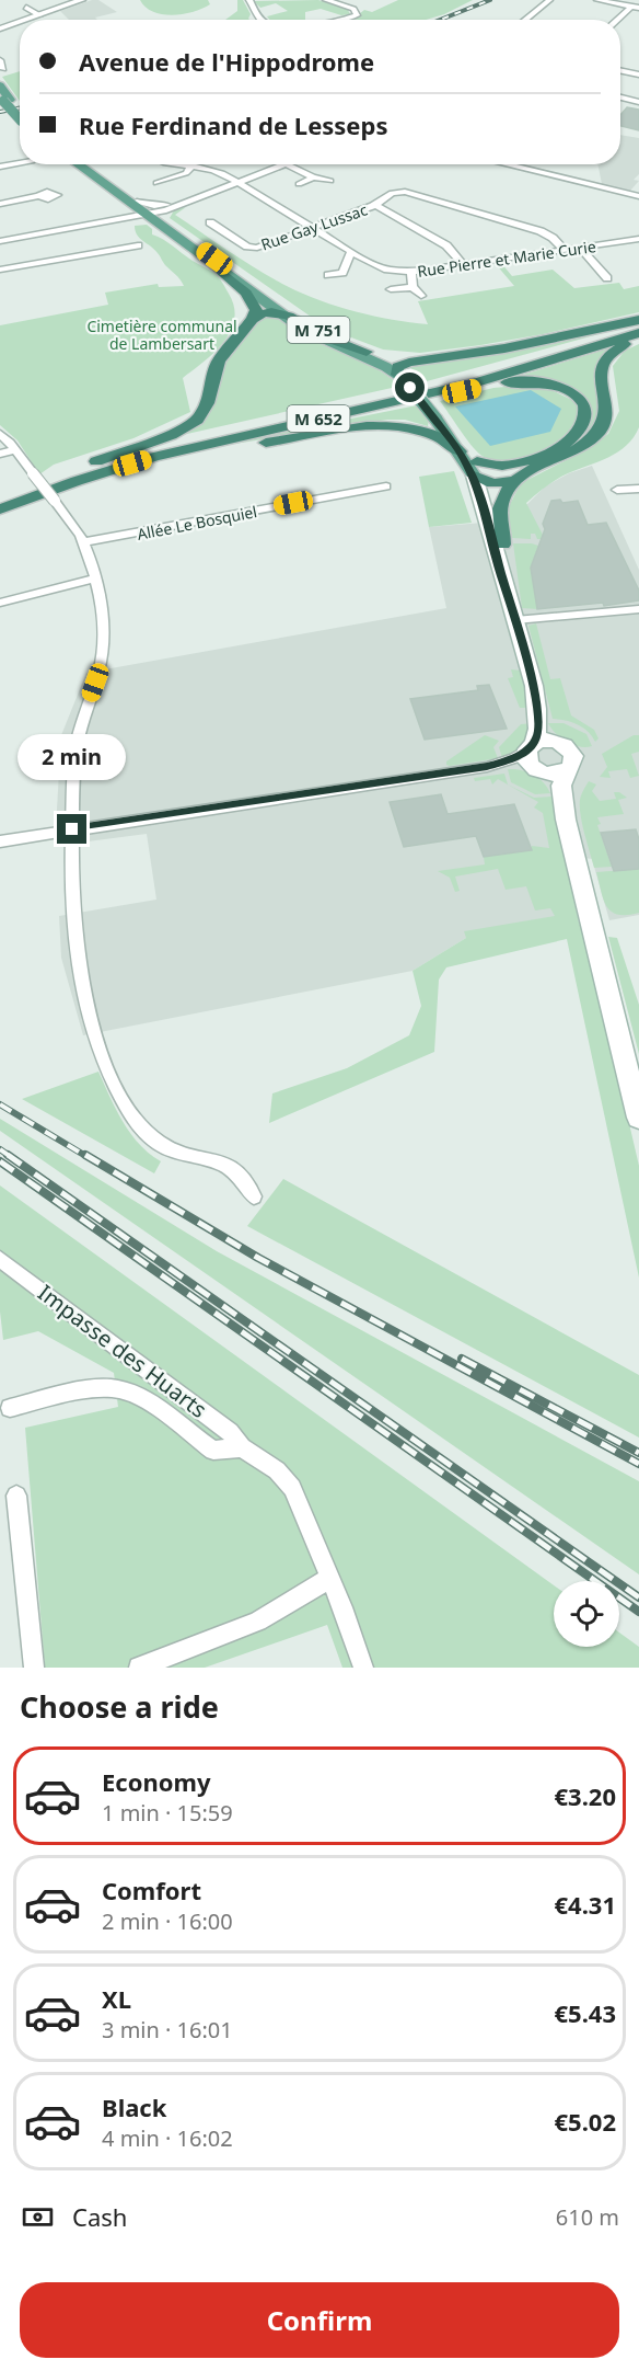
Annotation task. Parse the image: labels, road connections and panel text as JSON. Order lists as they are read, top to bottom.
{
  "streets": {
    "highway": ["M 652"],
    "main road": ["M 751"],
    "street": [
      "Rue Gay Lussac",
      "Rue Pierre et Marie Curie",
      "Allée Le Bosquiel",
      "Impasse des Huarts"
    ]
  },
  "crossings": [
    ["Rue Gay Lussac", "Rue Pierre et Marie Curie"]
  ],
  "parks": ["Cimetière communal de Lambersart"],
  "page": {
    "banner": ["Avenue de l'Hippodrome", "Rue Ferdinand de Lesseps"],
    "bubble": "2 min",
    "heading": "Choose a ride",
    "list": [
      {
        "name": "Economy",
        "note": "1 min · 15:59",
        "value": "€3.20"
      },
      {
        "name": "Comfort",
        "note": "2 min · 16:00",
        "value": "€4.31"
      },
      {
        "name": "XL",
        "note": "3 min · 16:01",
        "value": "€5.43"
      },
      {
        "name": "Black",
        "note": "4 min · 16:02",
        "value": "€5.02"
      }
    ],
    "pay": ["Cash", "610 m"],
    "buttons": "Confirm"
  }
}
